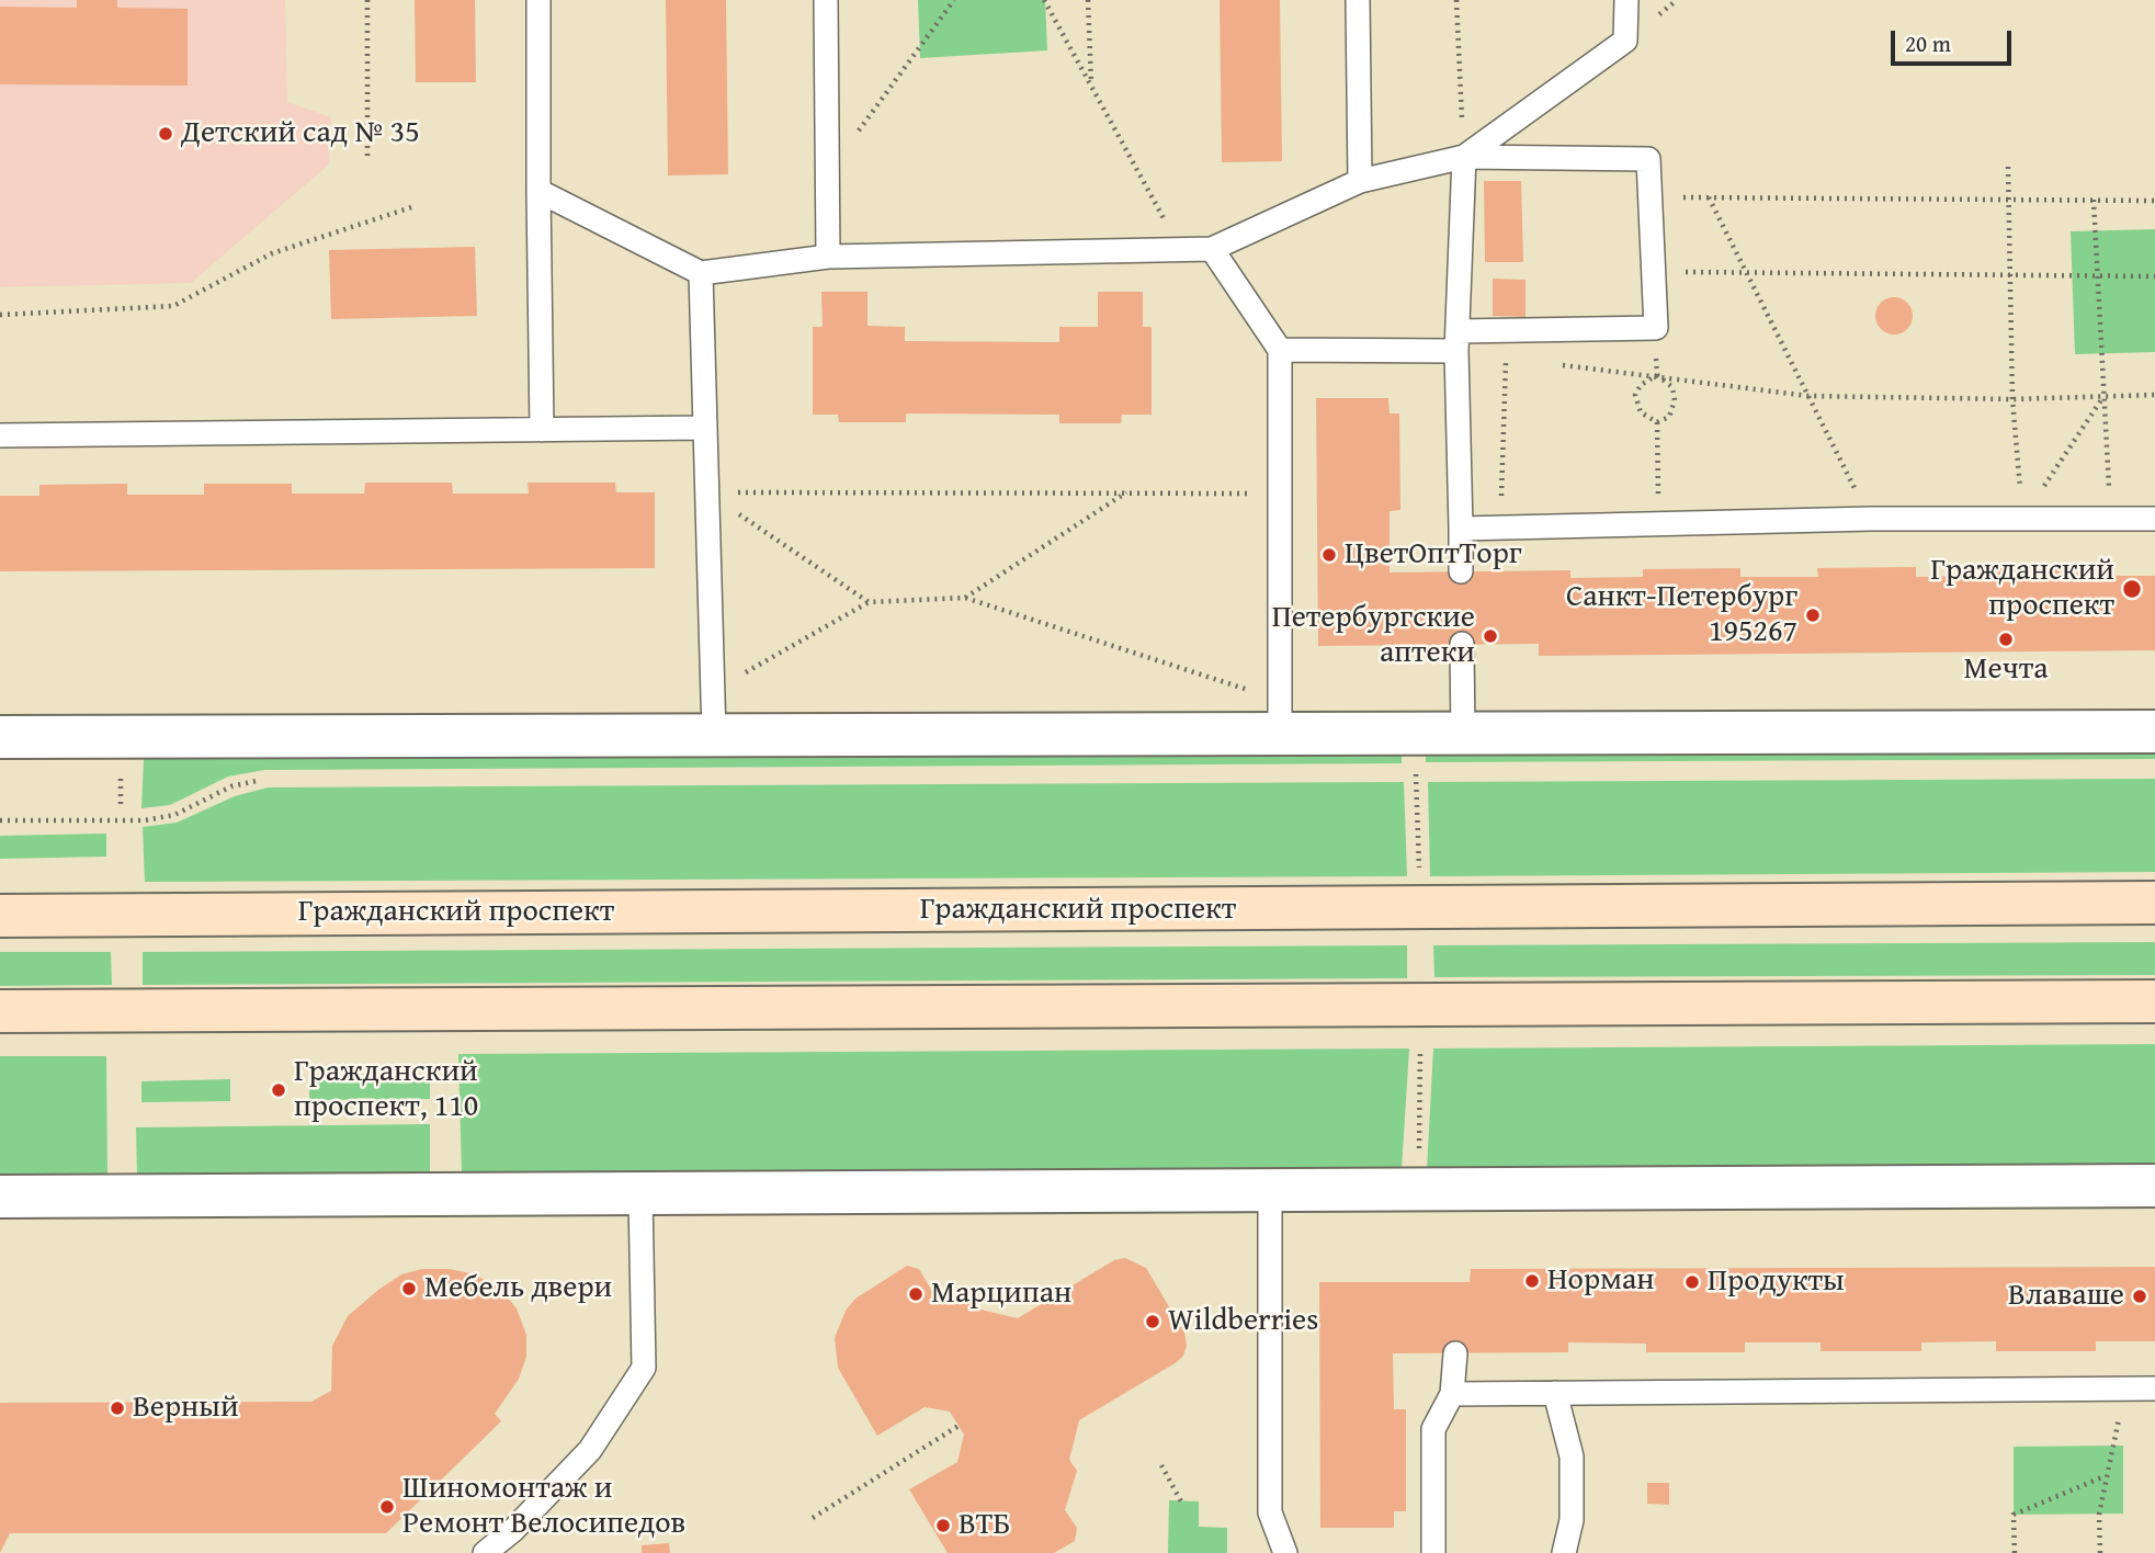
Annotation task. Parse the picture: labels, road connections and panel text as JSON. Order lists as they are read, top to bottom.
{
  "streets": {
    "main road": ["Гражданский проспект"]
  },
  "places": [
    "Детский сад № 35",
    "ЦветОптТорг",
    "Гражданский проспект",
    "Санкт-Петербург 195267",
    "Петербургские аптеки",
    "Мечта",
    "Гражданский проспект, 110",
    "Норман",
    "Продукты",
    "Мебель двери",
    "Марципан",
    "Влаваше",
    "Wildberries",
    "Верный",
    "Шиномонтаж и Ремонт Велосипедов",
    "ВТБ"
  ],
  "scale_bar": "20 m"
}
